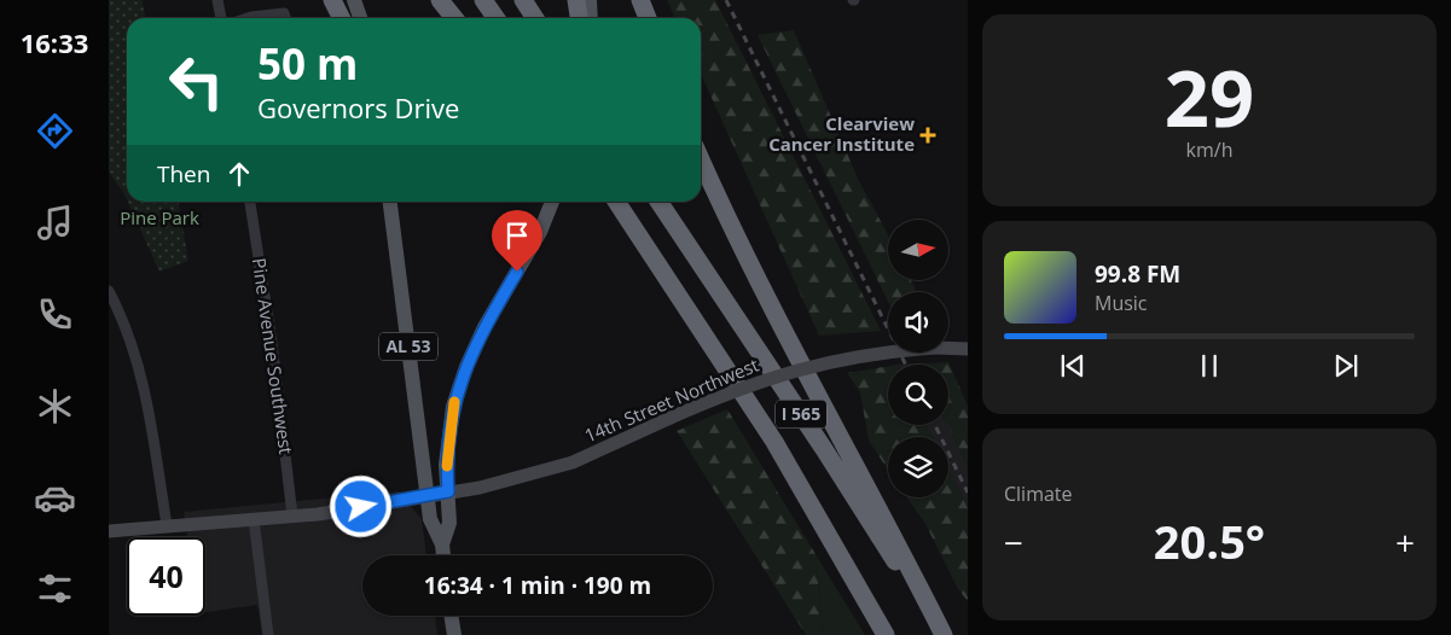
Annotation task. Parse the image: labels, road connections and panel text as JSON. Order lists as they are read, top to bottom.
{
  "streets": {
    "highway": ["I 565"],
    "main road": ["AL 53"],
    "street": ["Pine Avenue Southwest", "14th Street Northwest"]
  },
  "crossings": [
    ["AL 53", "14th Street Northwest"],
    ["Pine Avenue Southwest", "14th Street Northwest"]
  ],
  "parks": ["Pine Park"],
  "places": {
    "health": ["Clearview Cancer Institute"]
  },
  "north": "right",
  "page": {
    "tabs": "16:33",
    "tile": [
      ["29", "km/h"],
      "Climate"
    ],
    "turn": ["50 m", "Governors Drive"],
    "then": "Then",
    "song": ["99.8 FM", "Music"],
    "heat": ["−", "20.5°", "+"],
    "limit": "40",
    "trip": "16:34 · 1 min · 190 m"
  }
}
